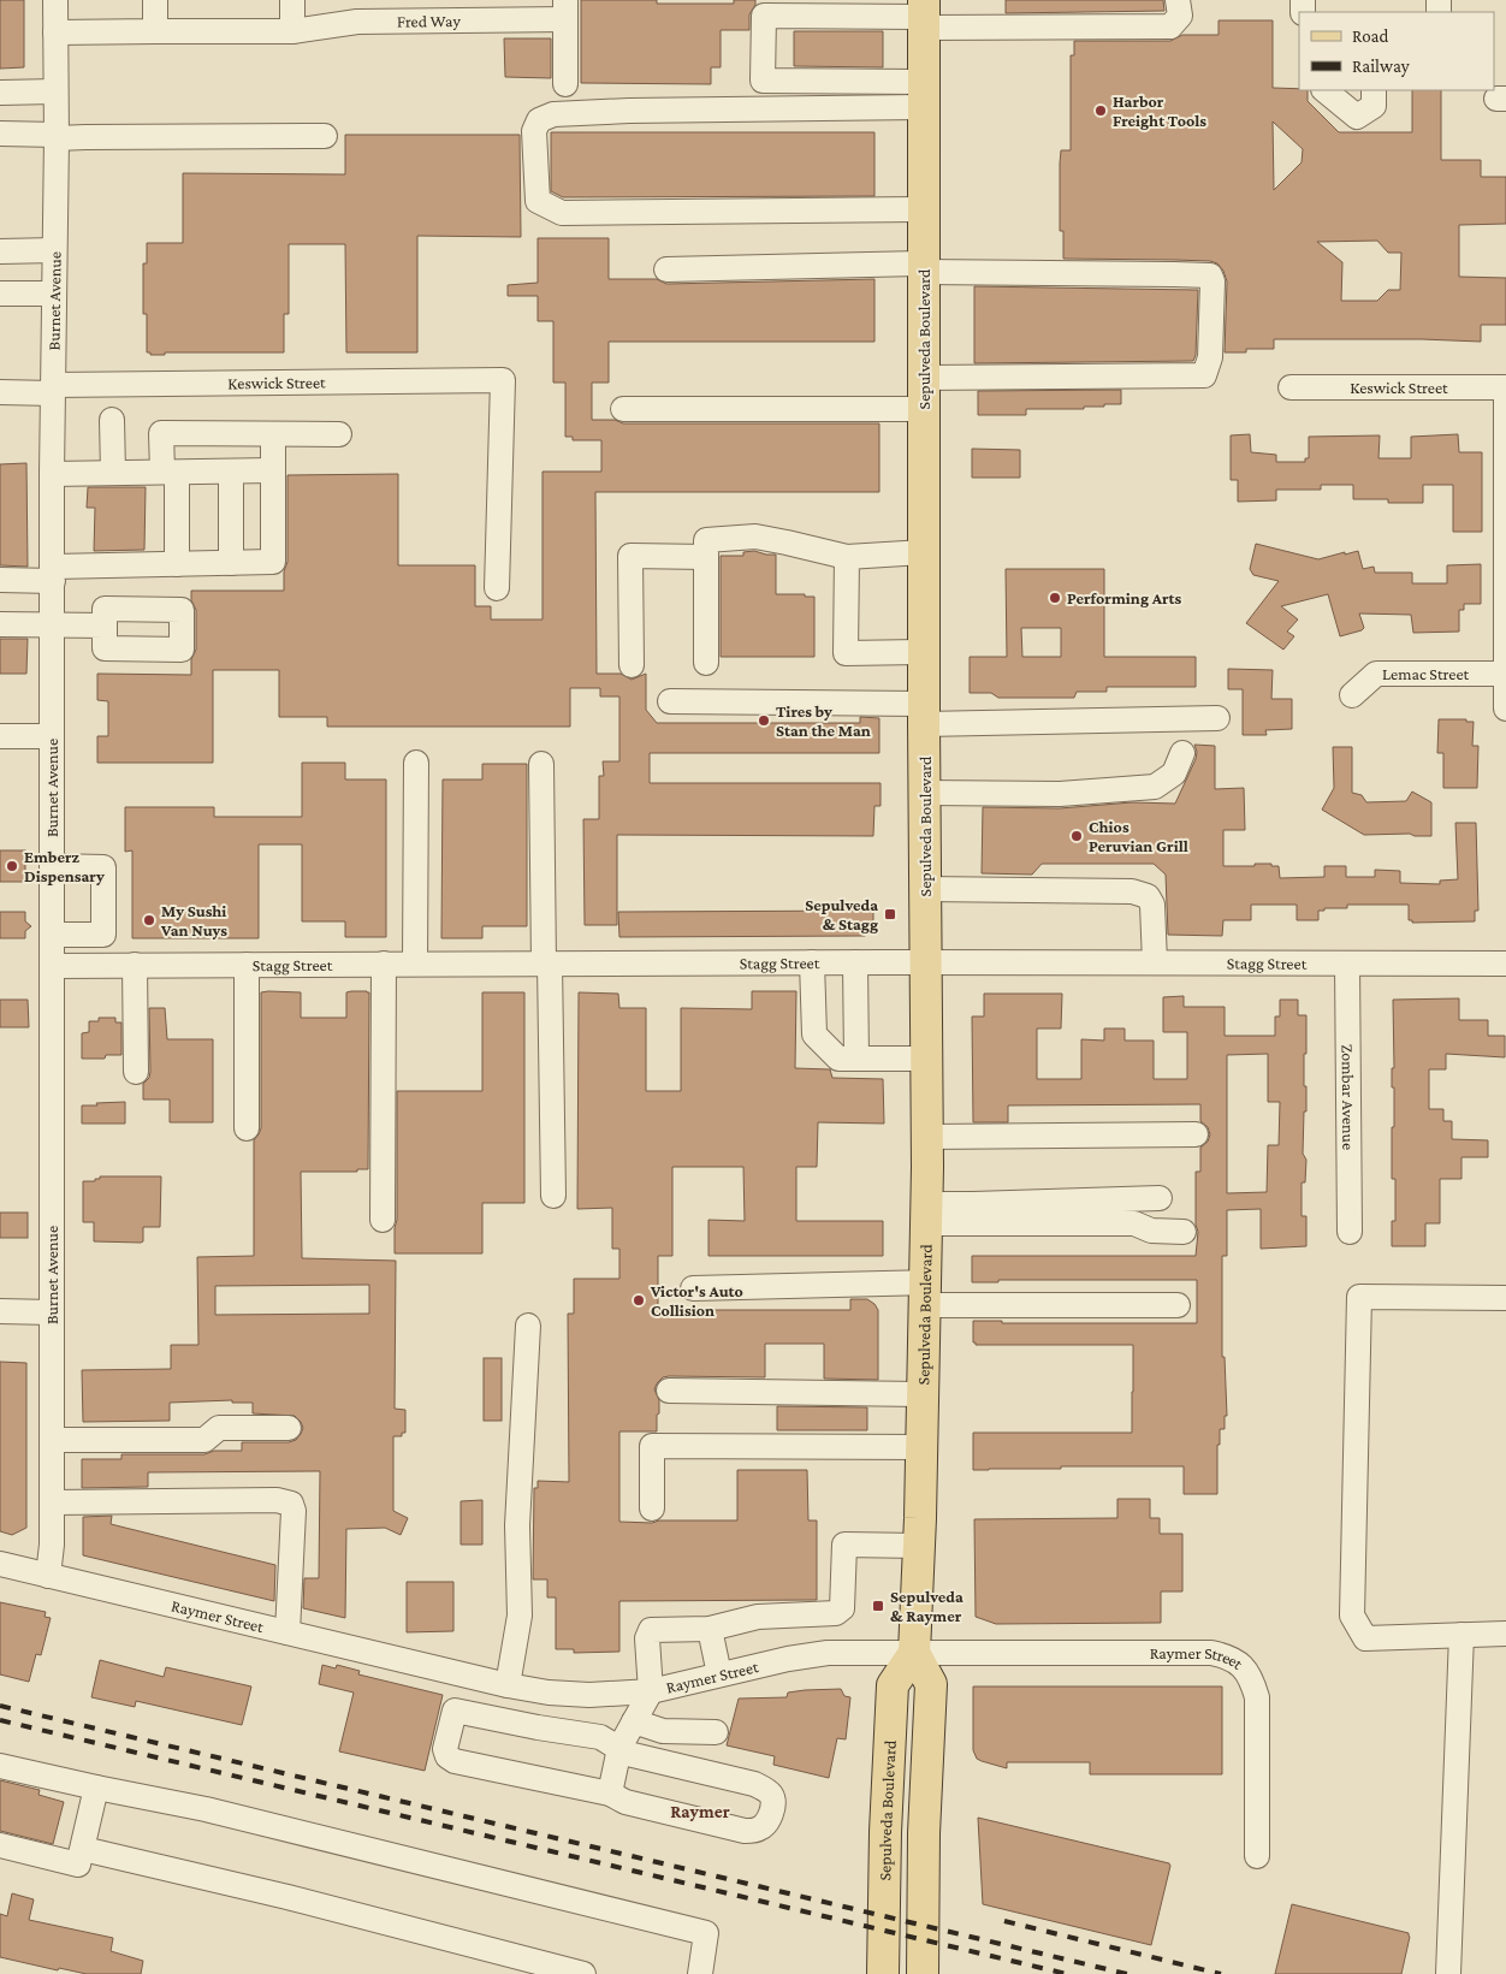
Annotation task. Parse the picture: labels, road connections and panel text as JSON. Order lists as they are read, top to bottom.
{
  "streets": {
    "main road": ["Sepulveda Boulevard"],
    "street": [
      "Fred Way",
      "Burnet Avenue",
      "Keswick Street",
      "Lemac Street",
      "Stagg Street",
      "Zombar Avenue",
      "Raymer Street"
    ]
  },
  "crossings": [
    ["Fred Way", "Burnet Avenue"],
    ["Burnet Avenue", "Keswick Street"],
    ["Burnet Avenue", "Stagg Street"],
    ["Burnet Avenue", "Raymer Street"],
    ["Sepulveda Boulevard", "Stagg Street"],
    ["Sepulveda Boulevard", "Raymer Street"],
    ["Stagg Street", "Zombar Avenue"]
  ],
  "districts": ["Raymer"],
  "places": {
    "other": [
      "Harbor Freight Tools",
      "Performing Arts",
      "Tires by Stan the Man",
      "Chios Peruvian Grill",
      "Emberz Dispensary",
      "My Sushi Van Nuys",
      "Victor's Auto Collision"
    ],
    "transit": ["Sepulveda & Stagg", "Sepulveda & Raymer"]
  },
  "legend": ["Road", "Railway"]
}
